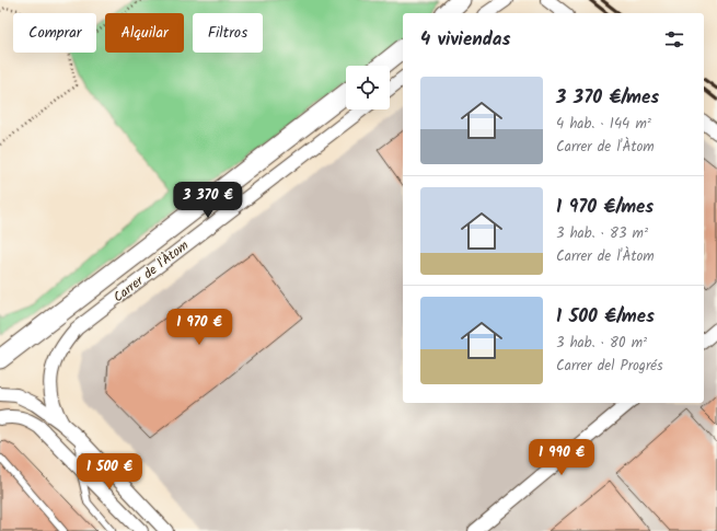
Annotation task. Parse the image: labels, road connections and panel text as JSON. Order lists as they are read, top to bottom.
{
  "streets": {
    "street": ["Carrer de l'Àtom"]
  },
  "page": {
    "chip": ["Comprar", "Alquilar", "Filtros"],
    "heading": "4 viviendas",
    "list": [
      {
        "name": "3 370 €/mes",
        "note": "4 hab. · 144 m² · Carrer de l'Àtom"
      },
      {
        "name": "1 970 €/mes",
        "note": "3 hab. · 83 m² · Carrer de l'Àtom"
      },
      {
        "name": "1 500 €/mes",
        "note": "3 hab. · 80 m² · Carrer del Progrés"
      }
    ],
    "price": [
      "3 370 €",
      "1 970 €",
      "1 990 €",
      "1 500 €"
    ]
  }
}
